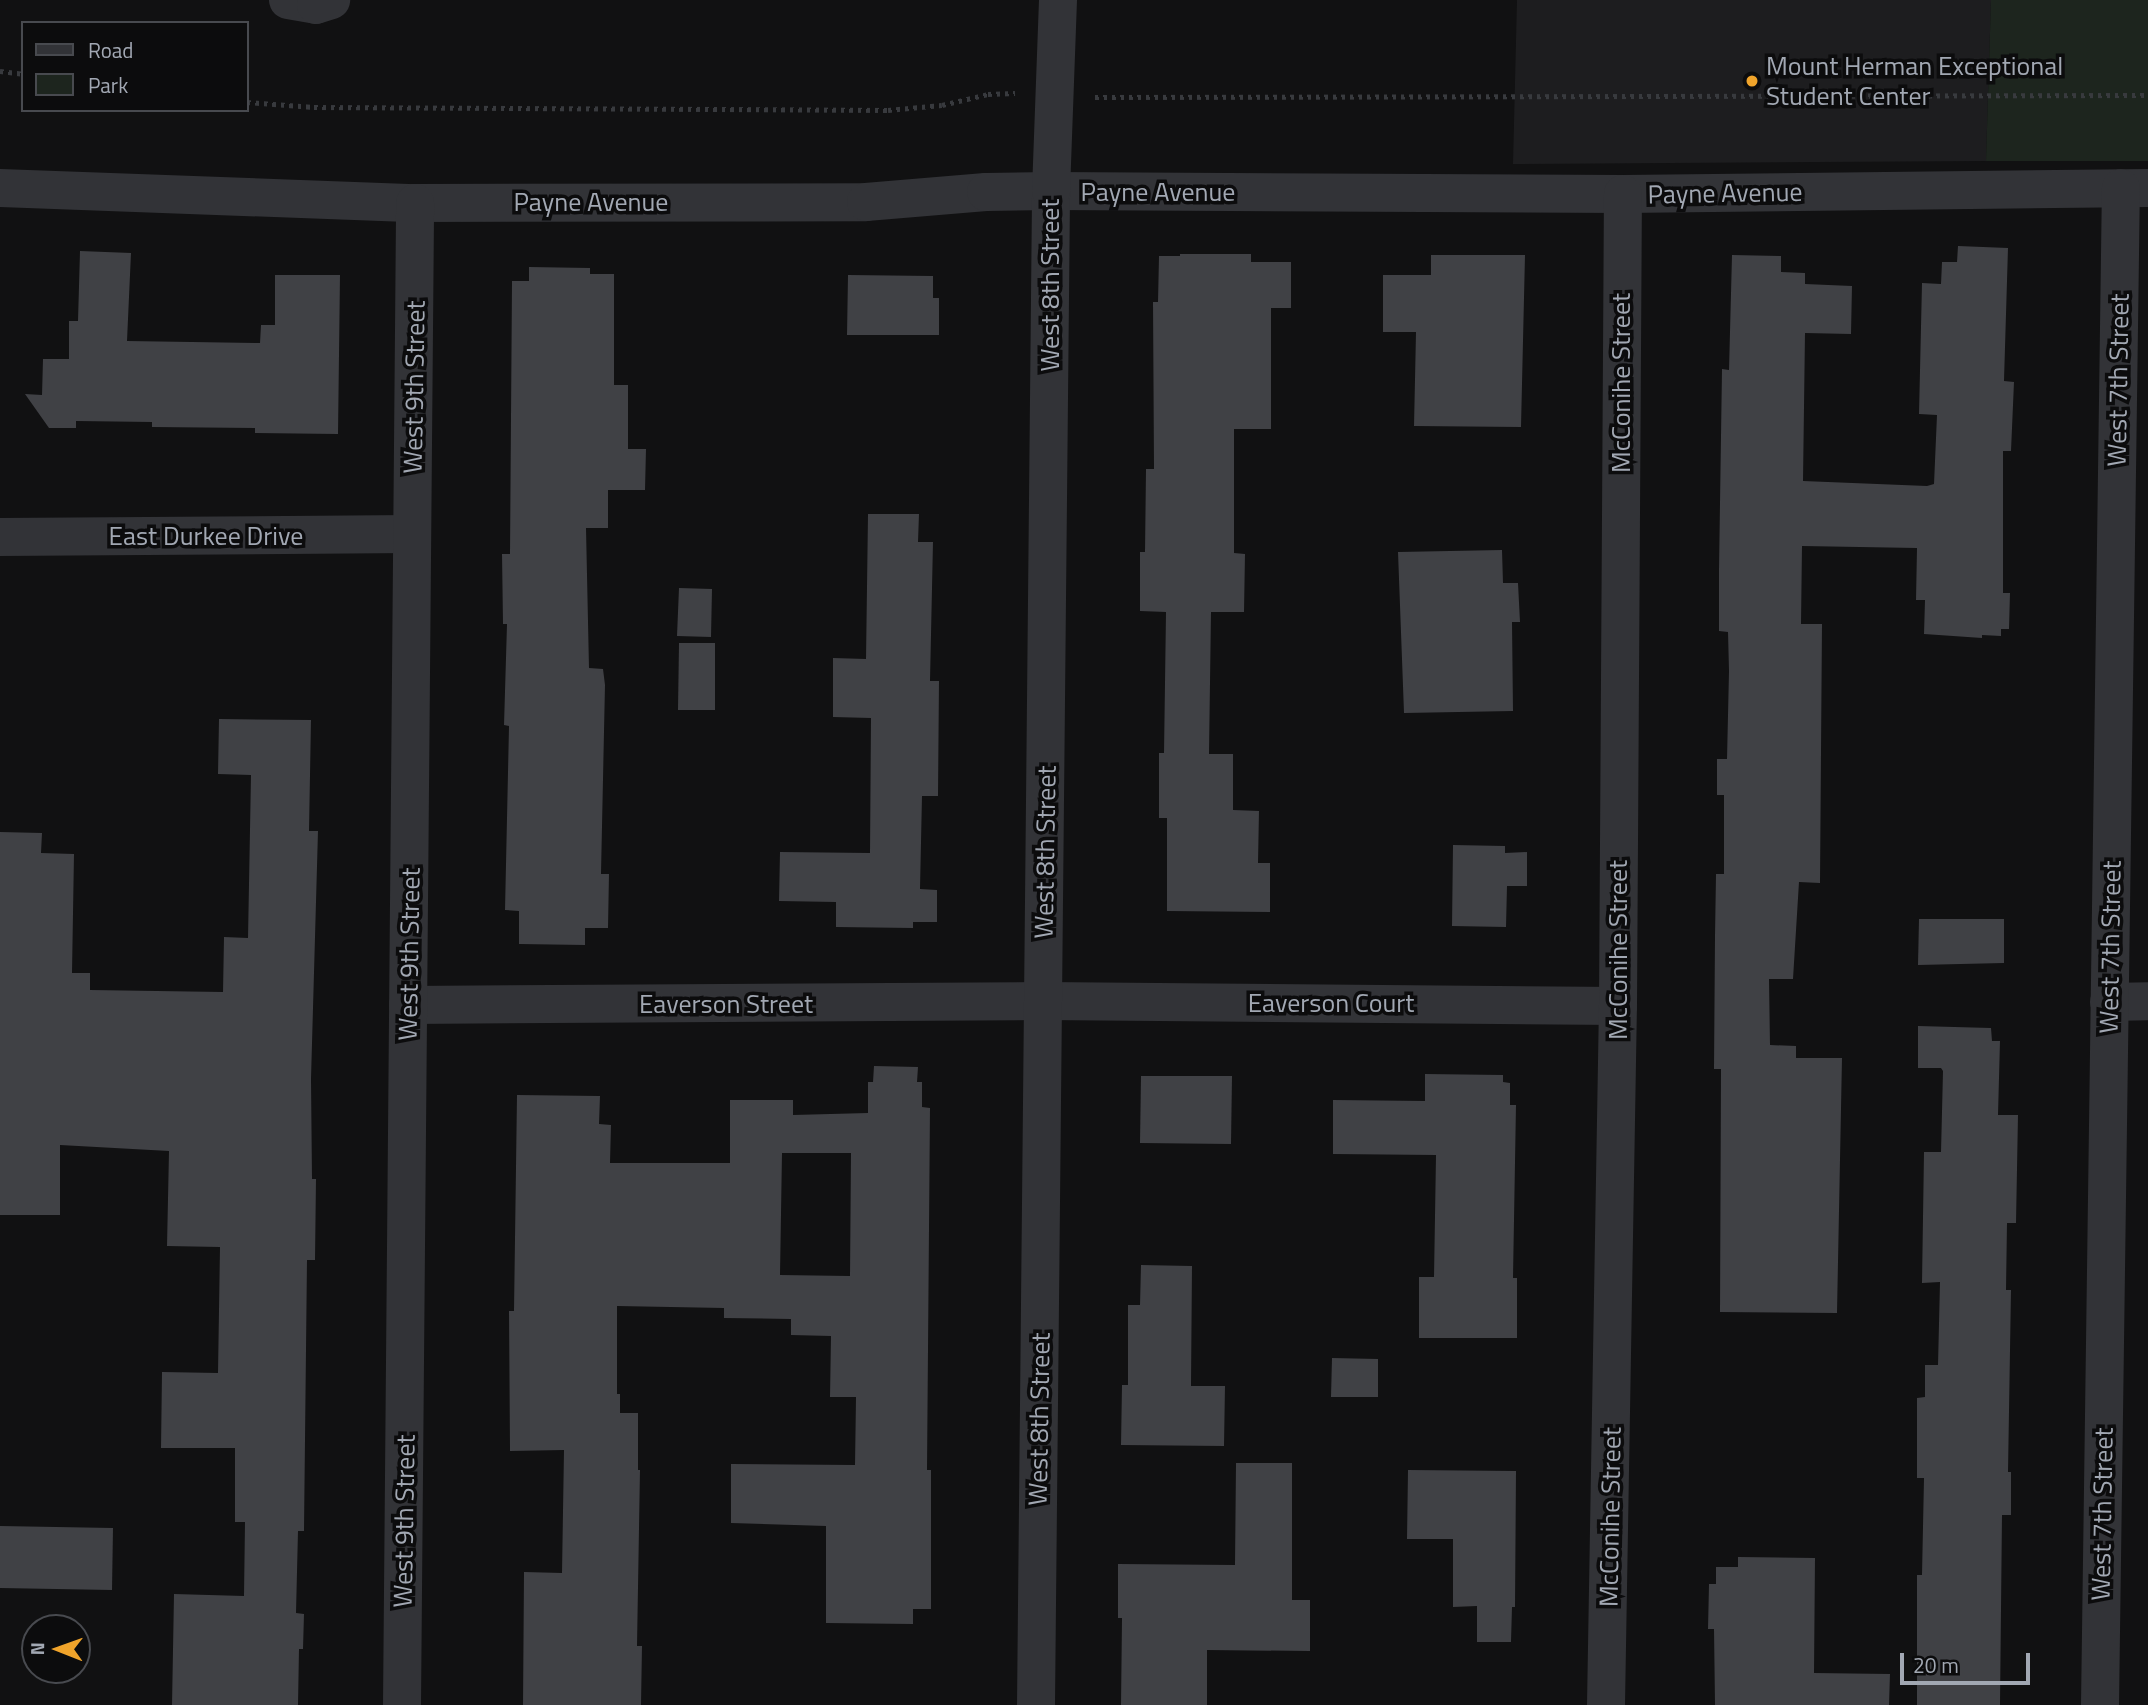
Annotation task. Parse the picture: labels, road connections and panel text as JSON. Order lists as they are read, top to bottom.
{
  "streets": {
    "street": [
      "Payne Avenue",
      "West 8th Street",
      "West 7th Street",
      "McConihe Street",
      "West 9th Street",
      "East Durkee Drive",
      "Eaverson Court",
      "Eaverson Street"
    ]
  },
  "crossings": [
    ["Payne Avenue", "West 8th Street"],
    ["Payne Avenue", "West 7th Street"],
    ["Payne Avenue", "McConihe Street"],
    ["Payne Avenue", "West 9th Street"],
    ["West 8th Street", "Eaverson Court"],
    ["West 8th Street", "Eaverson Street"],
    ["McConihe Street", "Eaverson Court"],
    ["West 9th Street", "East Durkee Drive"],
    ["West 9th Street", "Eaverson Street"],
    ["Eaverson Court", "Eaverson Street"]
  ],
  "places": ["Mount Herman Exceptional Student Center"],
  "legend": ["Road", "Park"],
  "scale_bar": "20 m",
  "north": "left"
}
